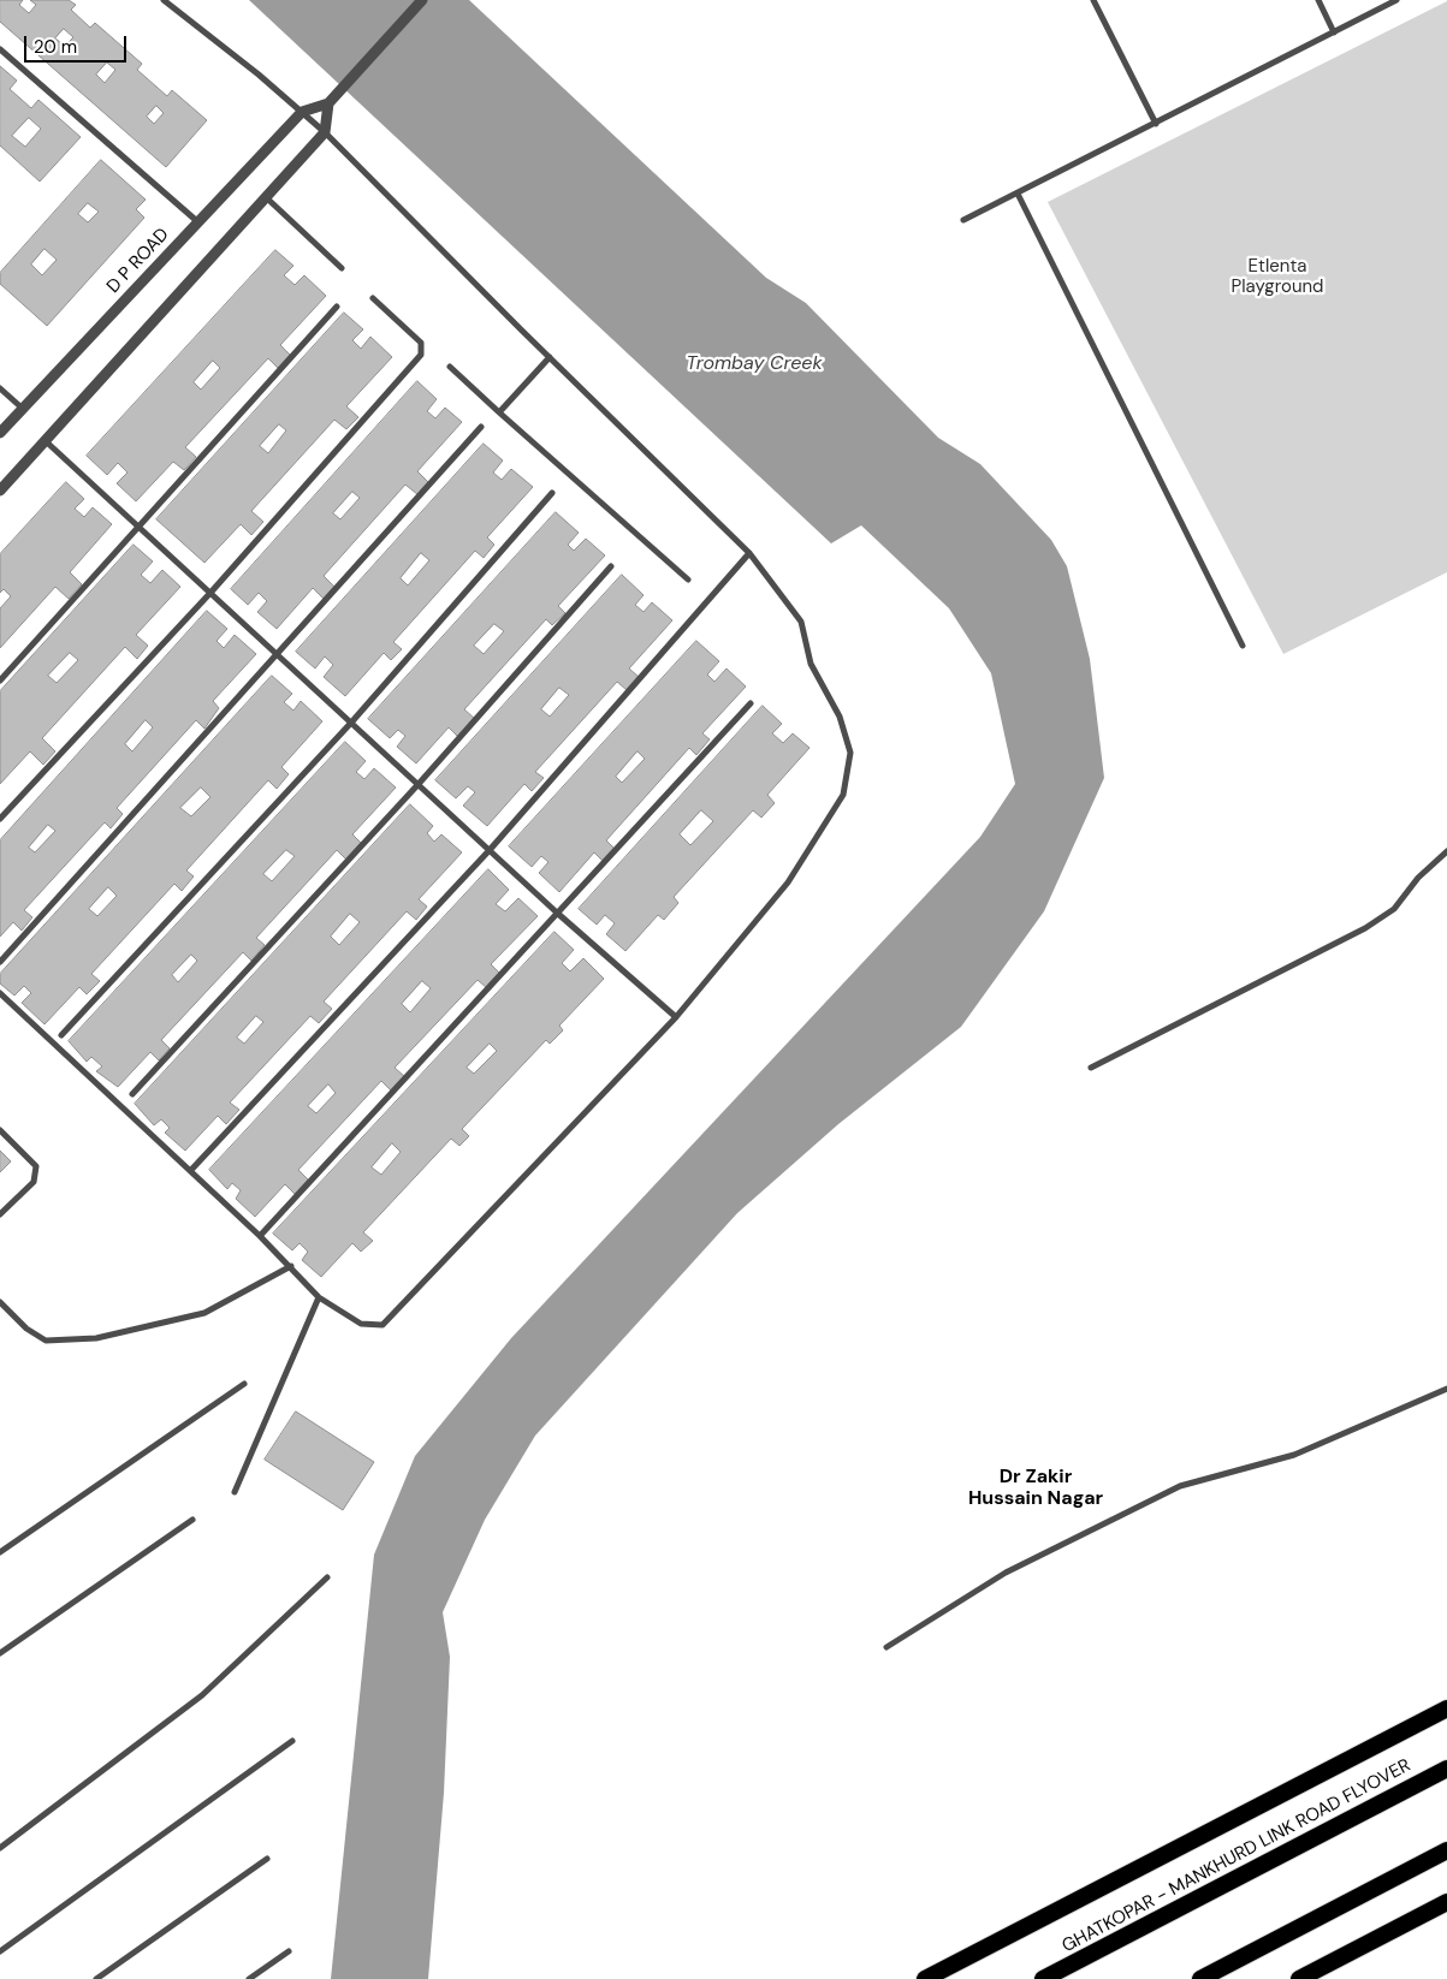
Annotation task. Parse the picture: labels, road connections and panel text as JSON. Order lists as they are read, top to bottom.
{
  "streets": {
    "highway": ["GHATKOPAR - MANKHURD LINK ROAD FLYOVER"],
    "street": ["D P ROAD"]
  },
  "districts": ["Dr Zakir Hussain Nagar"],
  "water": ["Trombay Creek"],
  "parks": ["Etlenta Playground"],
  "scale_bar": "20 m"
}
